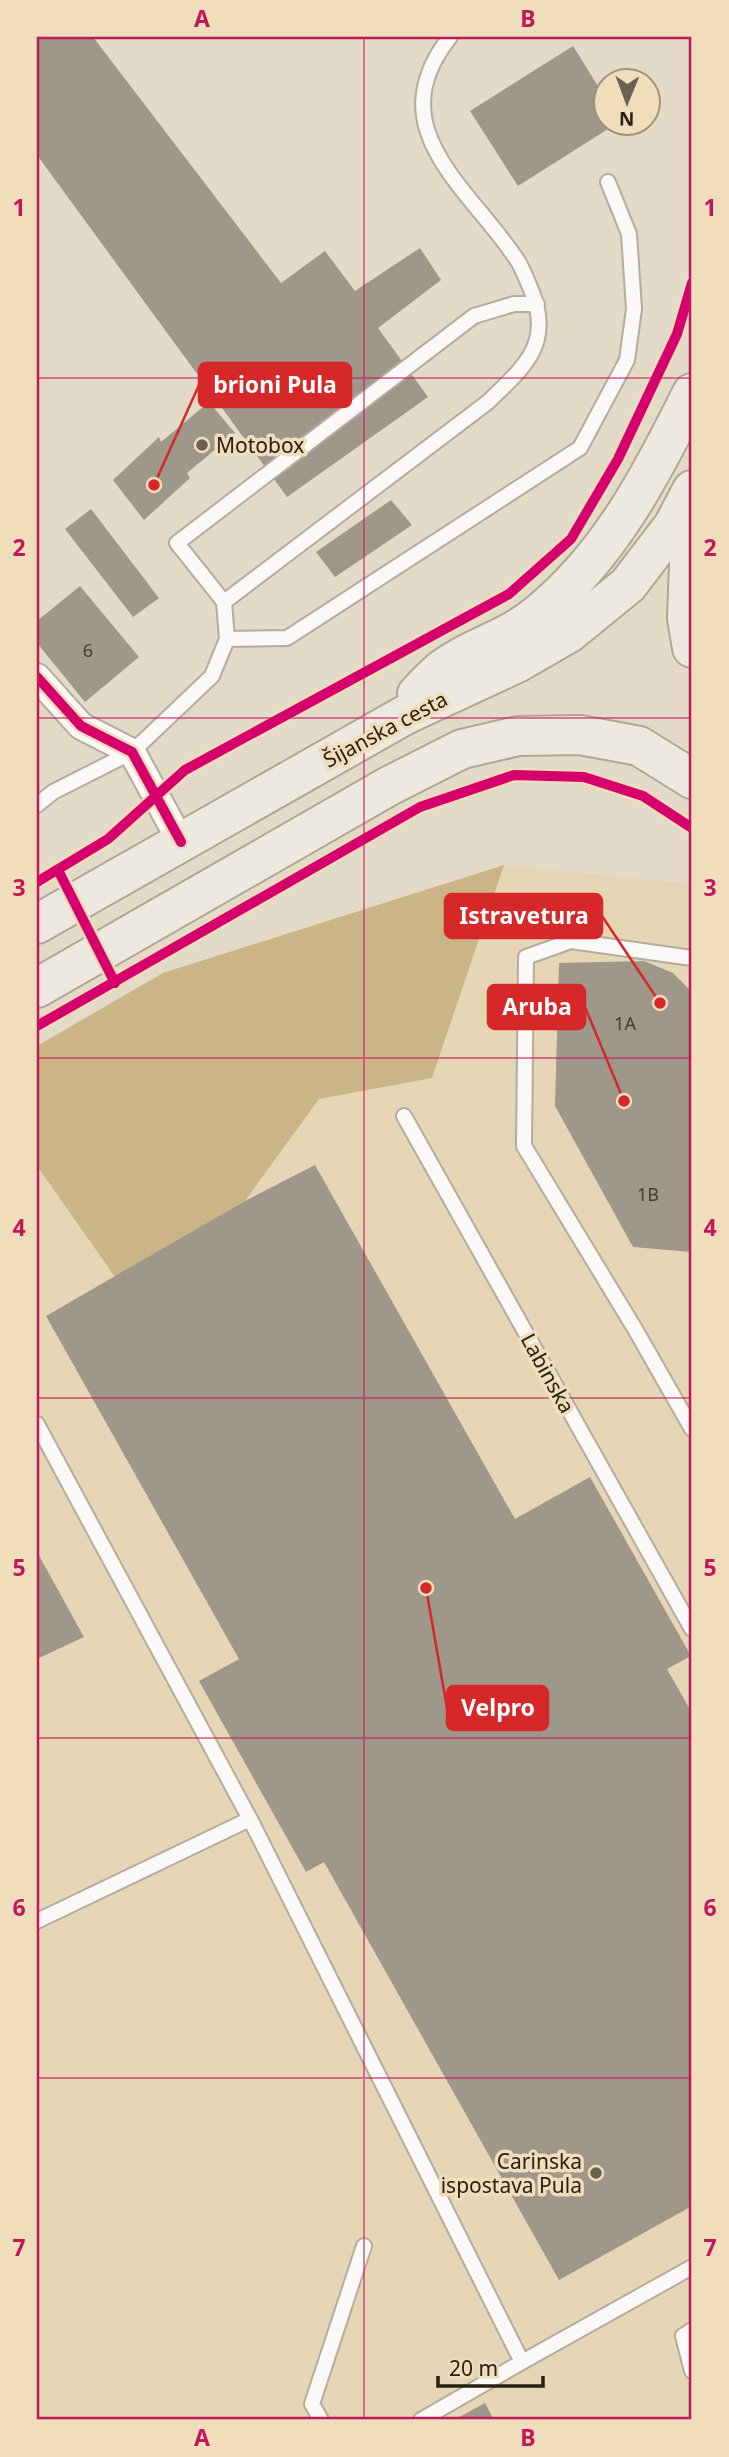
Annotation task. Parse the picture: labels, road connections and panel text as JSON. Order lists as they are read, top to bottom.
{
  "streets": {
    "main road": ["Šijanska cesta"],
    "lane": ["Labinska"]
  },
  "places": [
    "Motobox",
    "brioni Pula",
    "Istravetura",
    "Aruba",
    "Velpro",
    "Carinska ispostava Pula"
  ],
  "house_numbers": ["6", "1A", "1B"],
  "scale_bar": "20 m",
  "north": "bottom",
  "grid": {
    "columns": ["A", "B"],
    "rows": [
      "1",
      "2",
      "3",
      "4",
      "5",
      "6",
      "7"
    ]
  }
}
